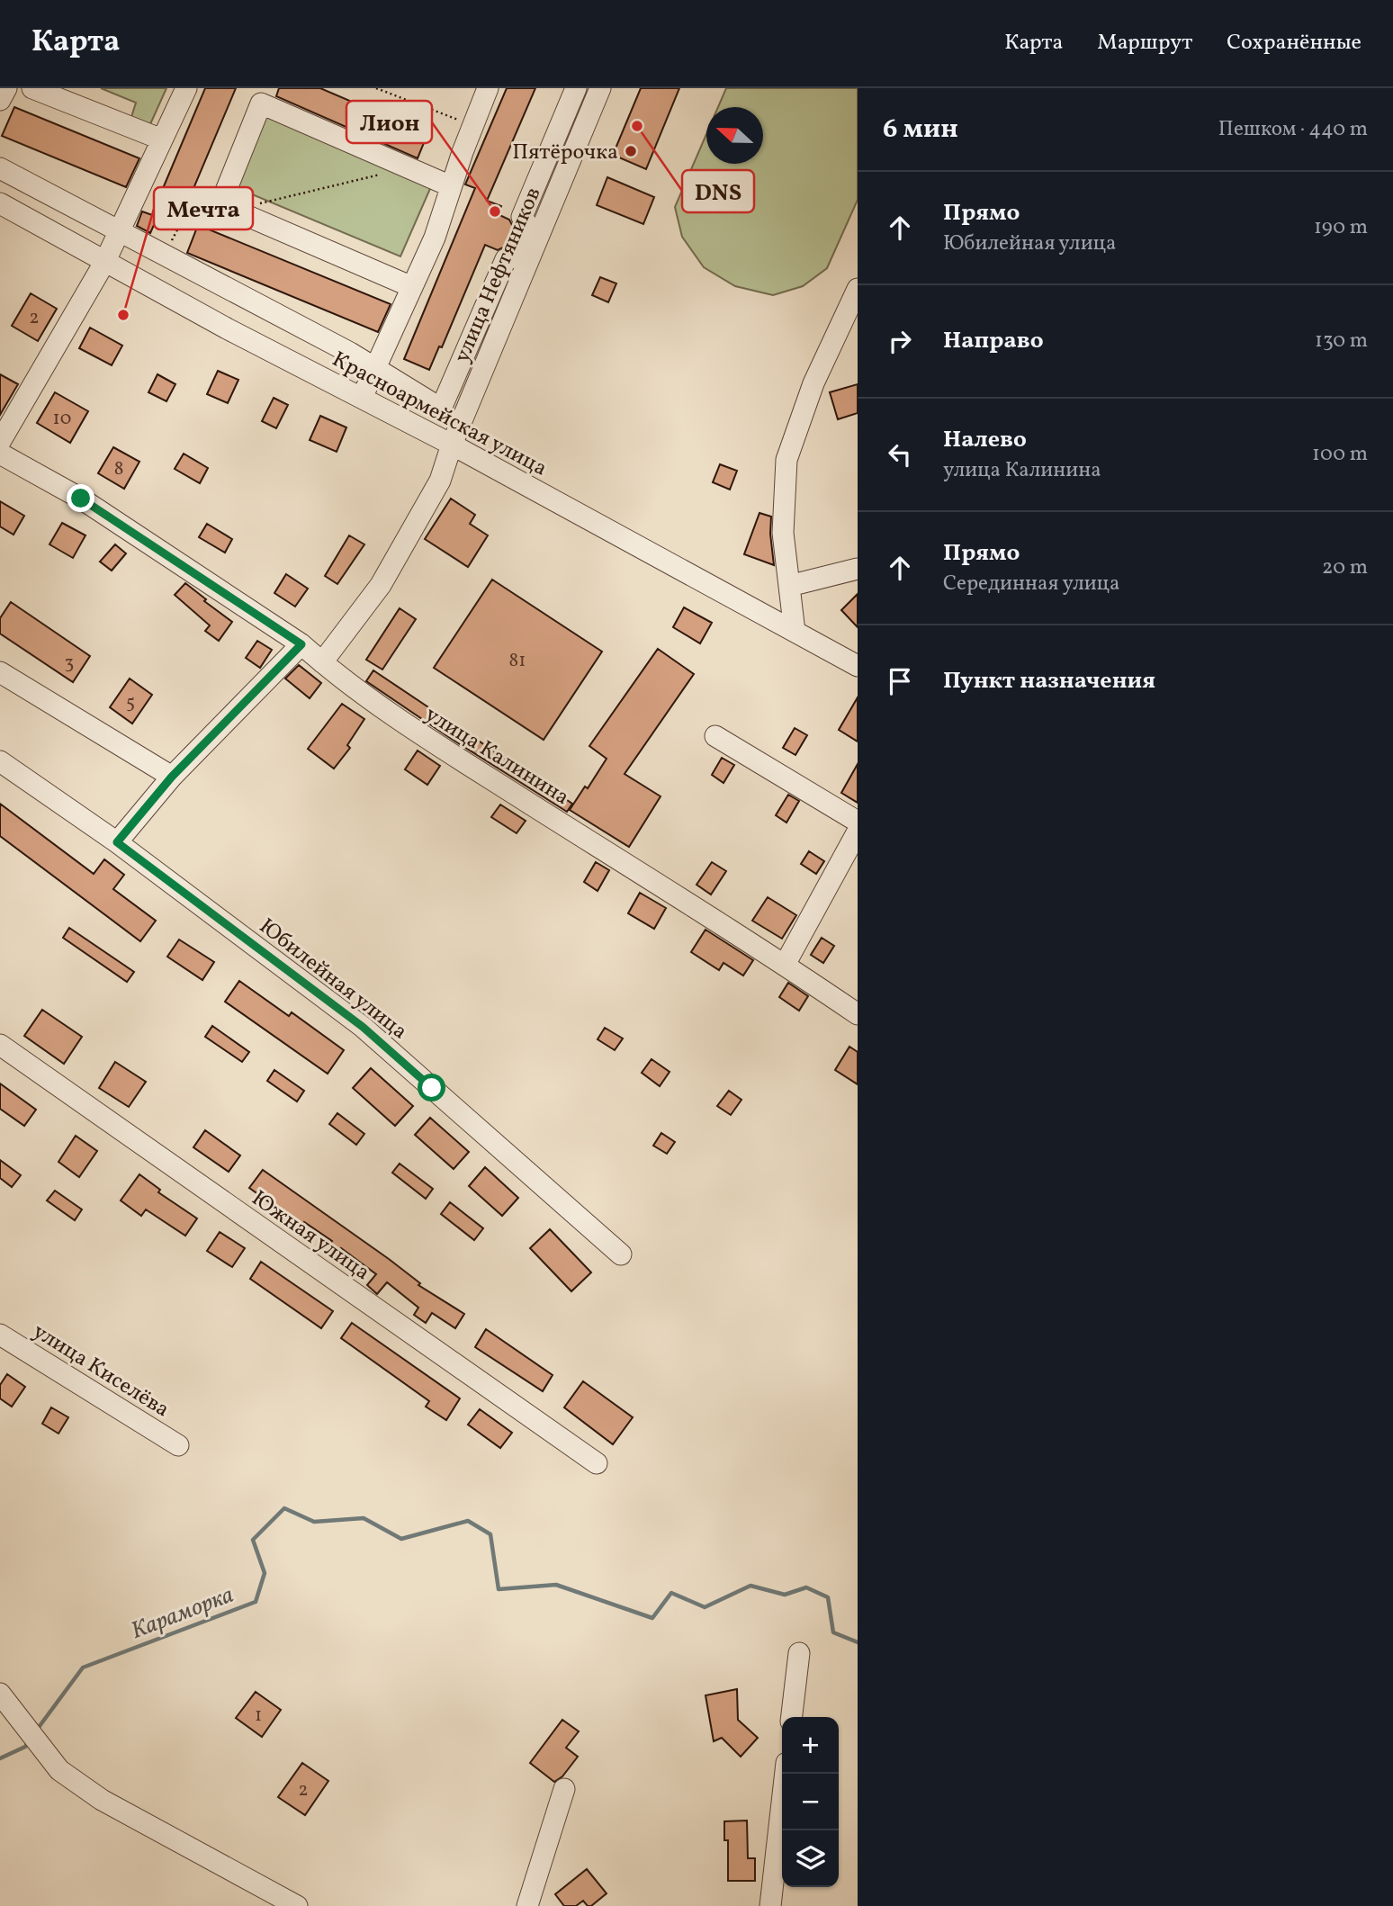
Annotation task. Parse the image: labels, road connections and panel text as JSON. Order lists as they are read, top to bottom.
{
  "streets": {
    "street": [
      "улица Нефтяников",
      "Красноармейская улица",
      "улица Калинина",
      "Юбилейная улица",
      "Южная улица",
      "улица Киселёва"
    ]
  },
  "crossings": [
    ["улица Нефтяников", "Красноармейская улица"],
    ["улица Нефтяников", "улица Калинина"]
  ],
  "water": ["Караморка"],
  "places": [
    "DNS",
    "Пятёрочка",
    "Лион",
    "Мечта"
  ],
  "house_numbers": [
    "2",
    "10",
    "8",
    "81",
    "3",
    "5",
    "1",
    "2"
  ],
  "north": "left",
  "page": {
    "header": "Карта",
    "nav": ["Карта", "Маршрут", "Сохранённые"],
    "heading": ["6 мин", "Пешком · 440 m"],
    "list": [
      ["Прямо", "Юбилейная улица", "190 m"],
      ["Направо", "130 m"],
      ["Налево", "улица Калинина", "100 m"],
      ["Прямо", "Серединная улица", "20 m"],
      "Пункт назначения"
    ],
    "map_buttons": ["+", "−"]
  }
}
